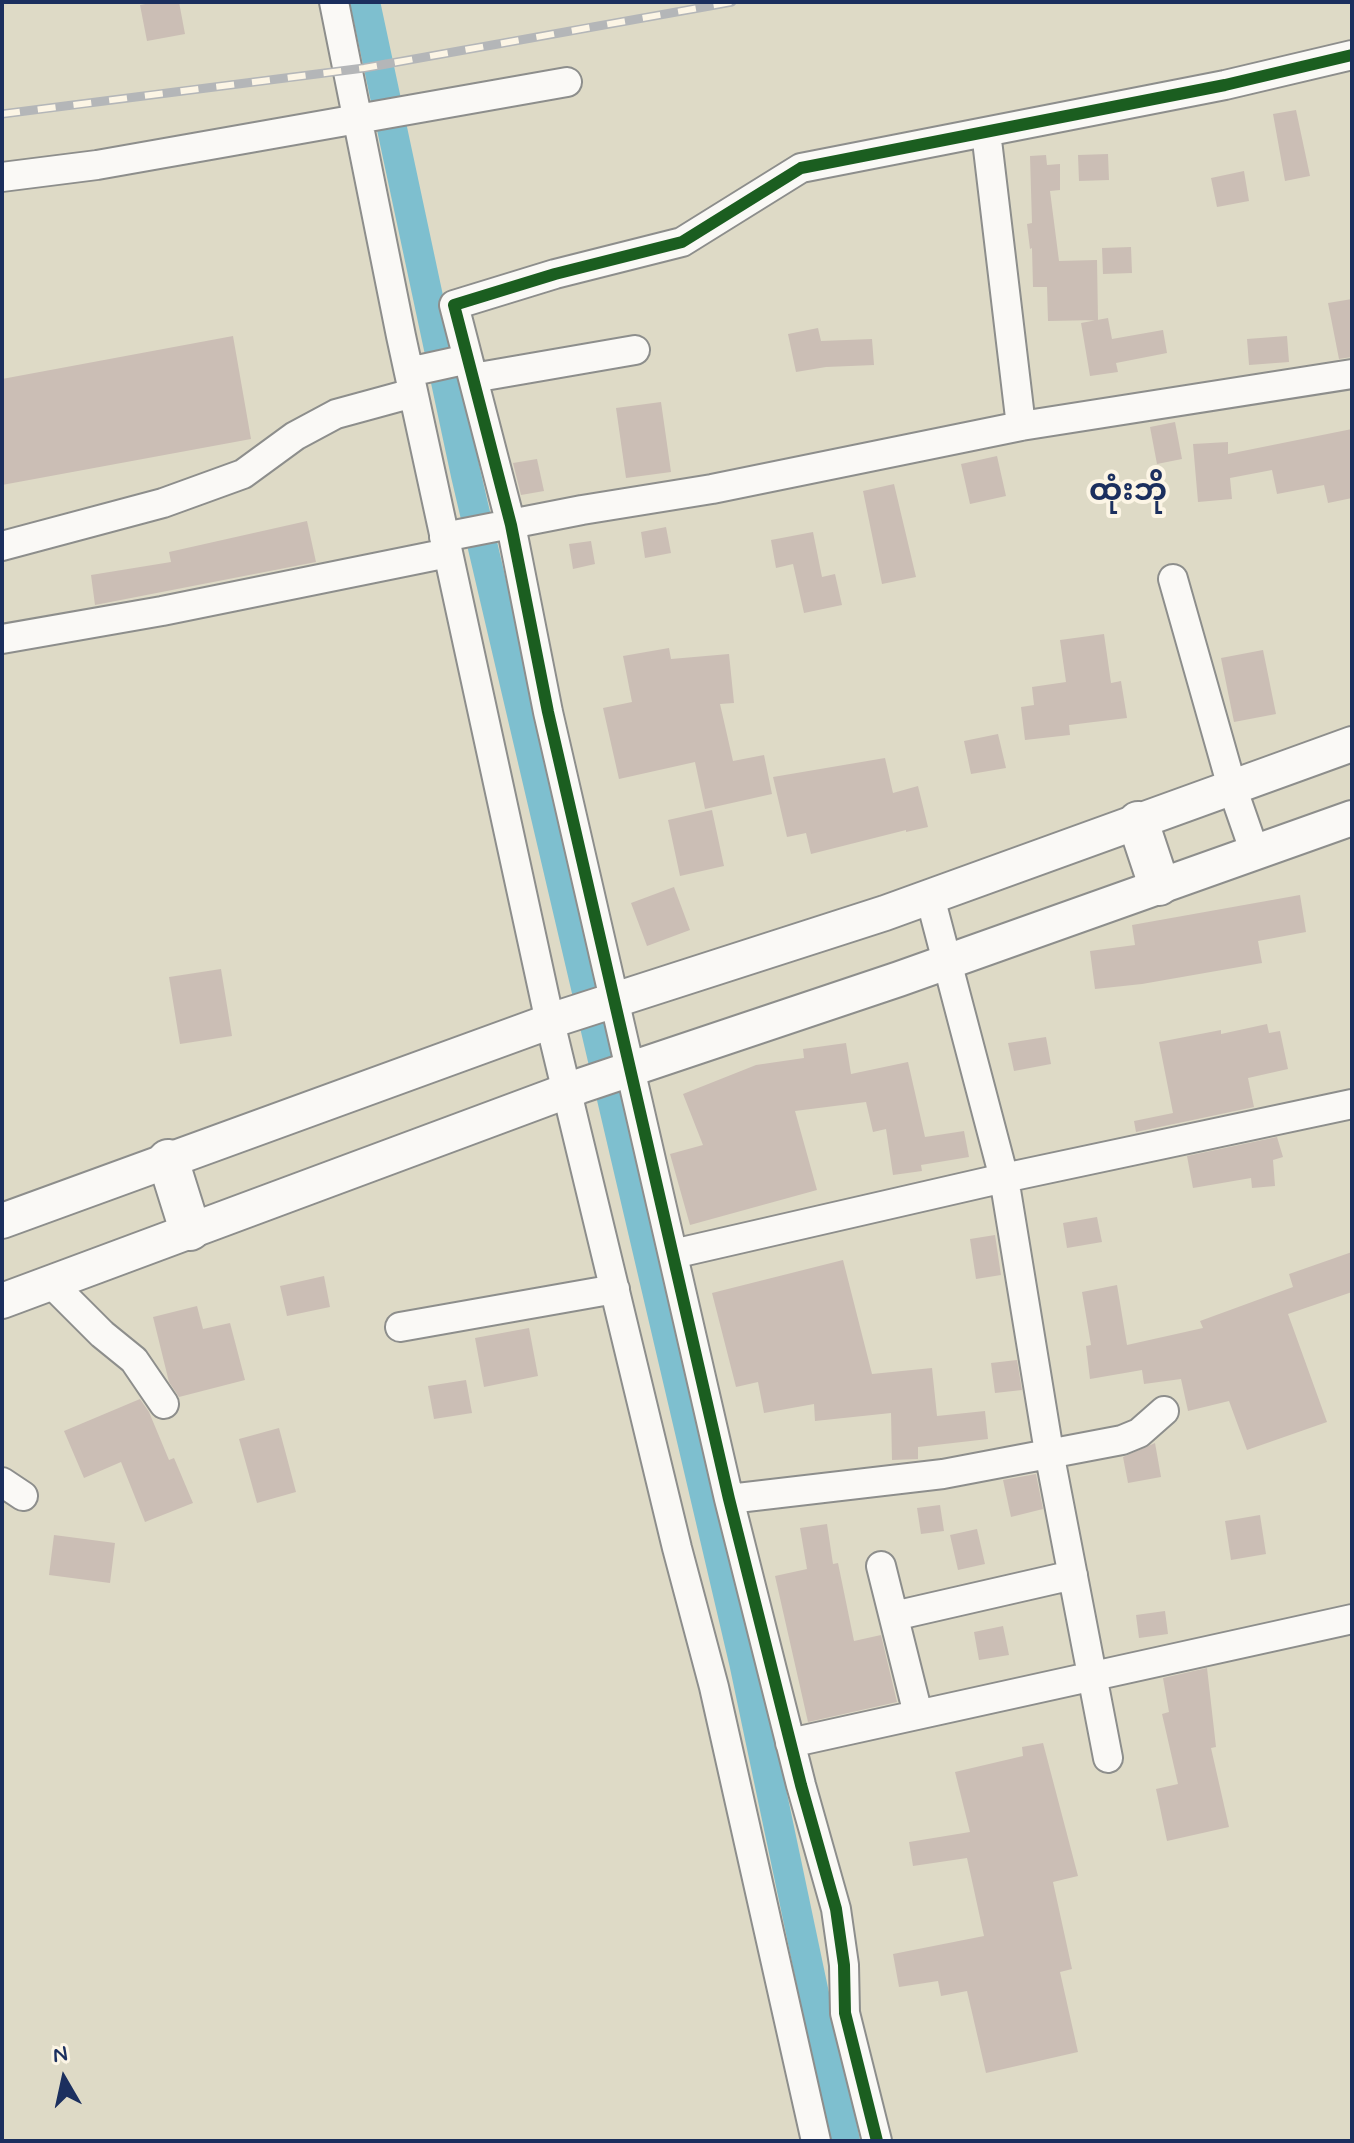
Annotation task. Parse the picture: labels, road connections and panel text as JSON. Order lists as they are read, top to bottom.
{
  "districts": ["ထုံးဘို"],
  "north": "top"
}
